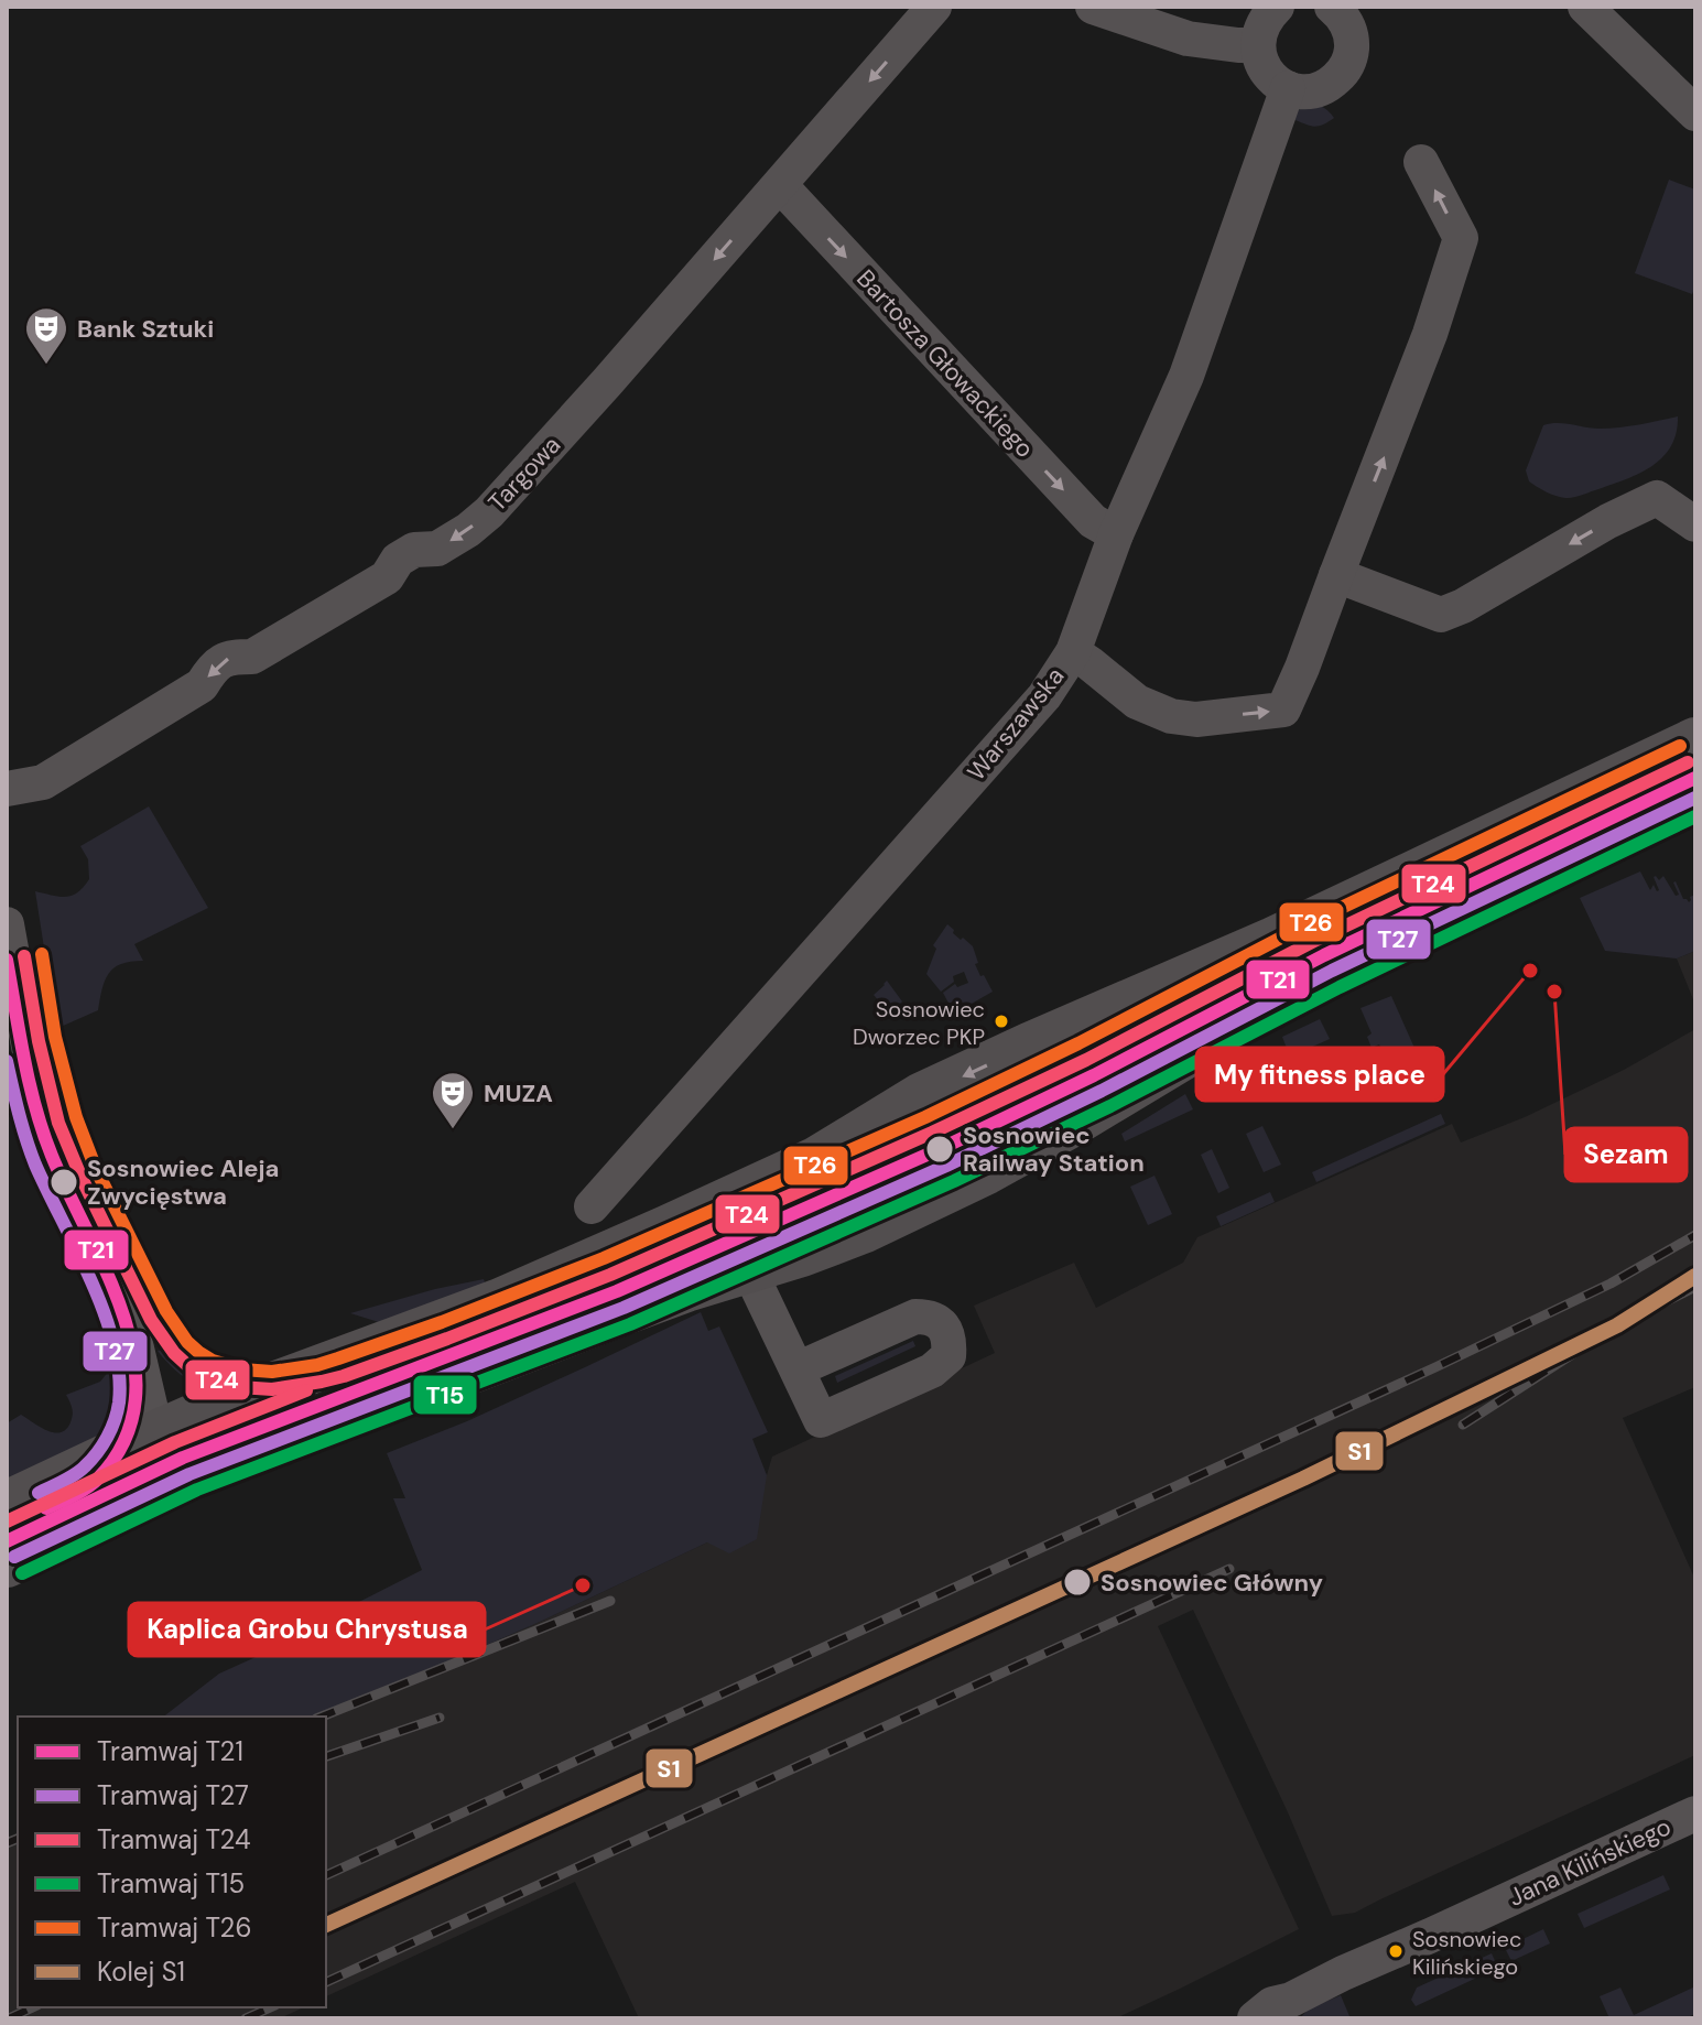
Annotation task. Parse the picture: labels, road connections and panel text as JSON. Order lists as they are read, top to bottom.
{
  "streets": {
    "street": [
      "Bartosza Głowackiego",
      "Targowa",
      "Warszawska",
      "Jana Kilińskiego"
    ]
  },
  "crossings": [
    ["Bartosza Głowackiego", "Targowa"],
    ["Bartosza Głowackiego", "Warszawska"]
  ],
  "one_way": ["Bartosza Głowackiego", "Targowa"],
  "places": {
    "theatre": ["Bank Sztuki", "MUZA"],
    "other": [
      "My fitness place",
      "Sezam",
      "Sosnowiec Dworzec PKP",
      "Sosnowiec Railway Station",
      "Sosnowiec Aleja Zwycięstwa",
      "Sosnowiec Główny",
      "Kaplica Grobu Chrystusa",
      "Sosnowiec Kilińskiego"
    ]
  },
  "lines": [
    "tram line T26",
    "tram line T24",
    "tram line T21",
    "tram line T27",
    "tram line T15",
    "rail line S1"
  ],
  "legend": [
    "Tramwaj T21",
    "Tramwaj T27",
    "Tramwaj T24",
    "Tramwaj T15",
    "Tramwaj T26",
    "Kolej S1"
  ]
}
